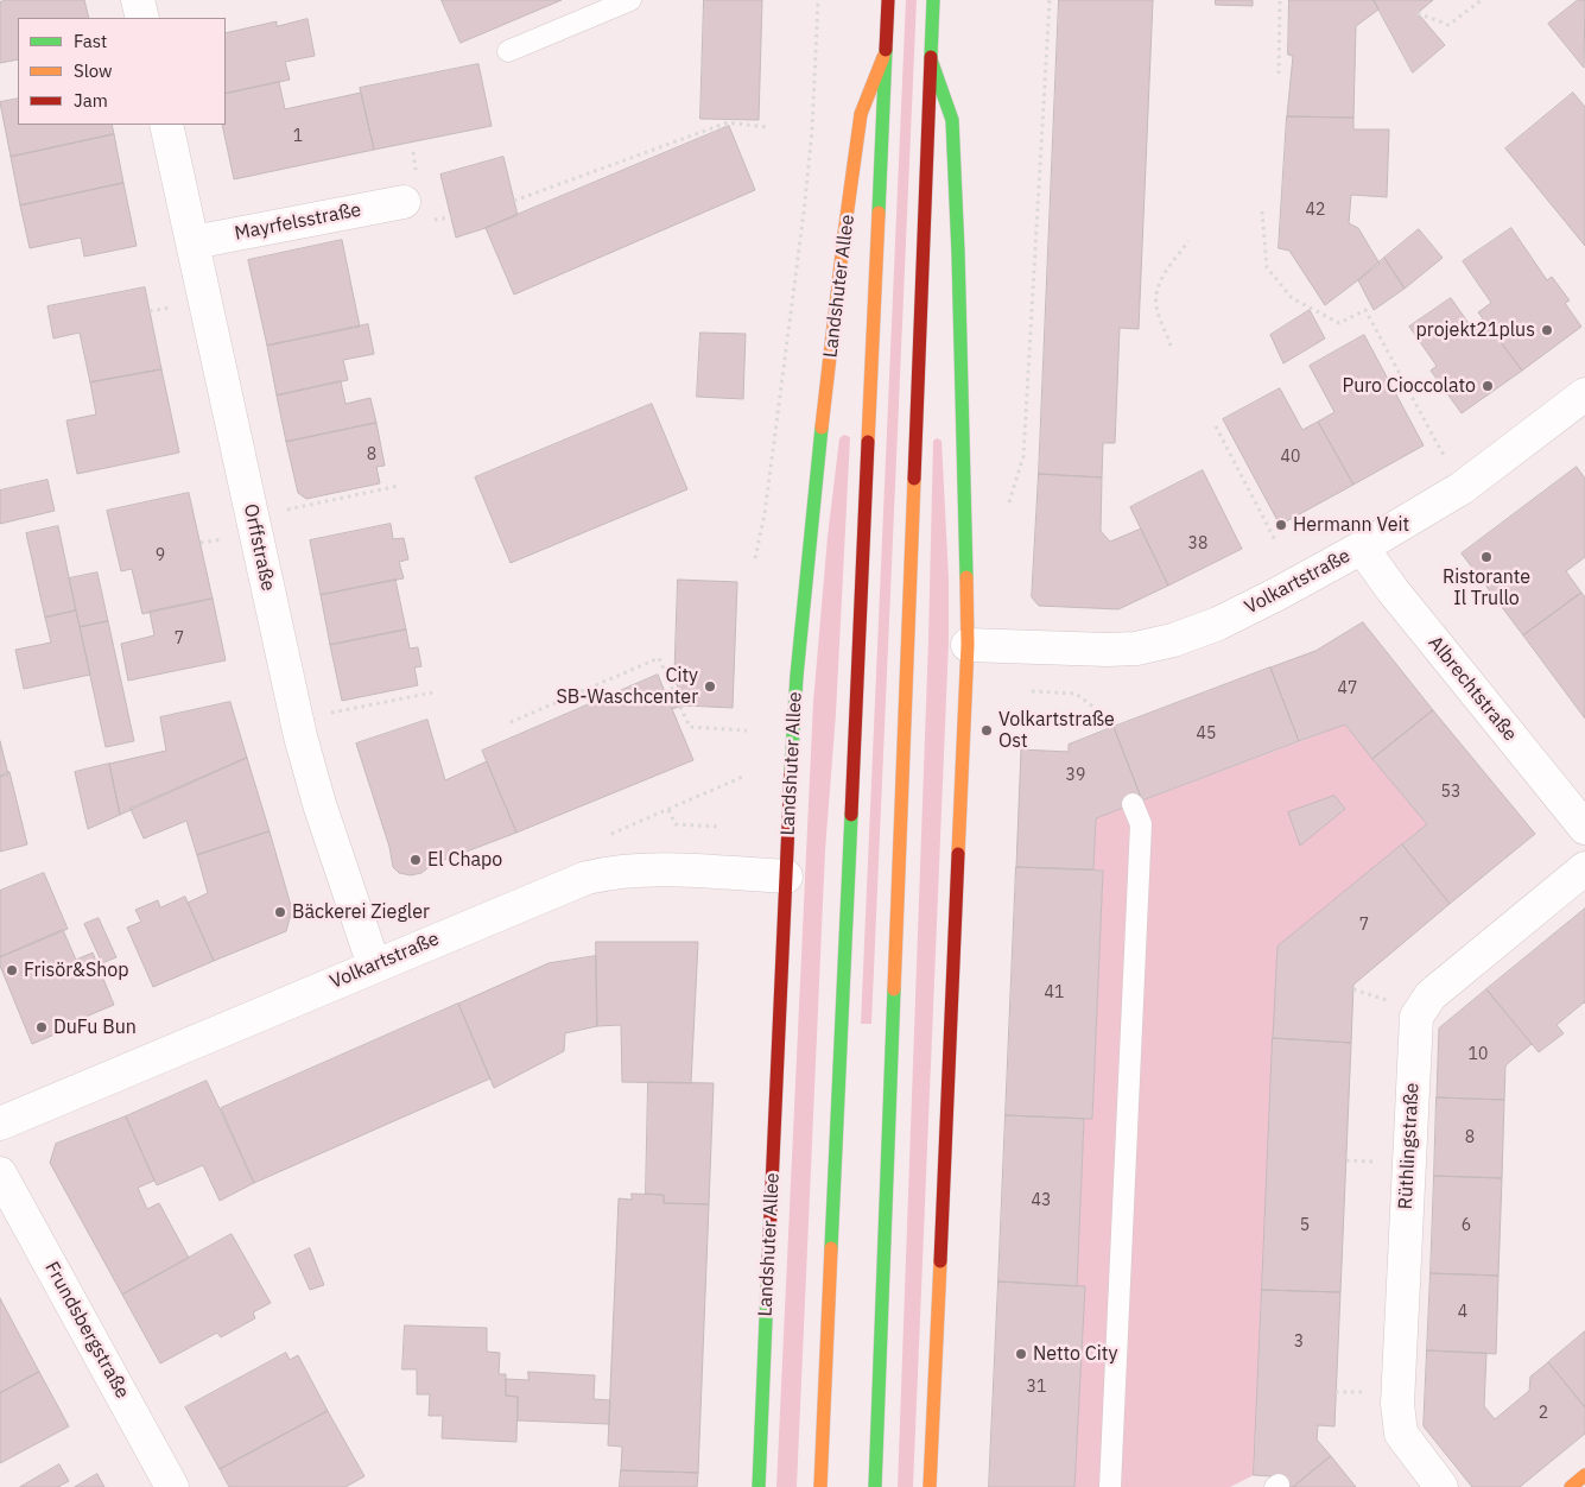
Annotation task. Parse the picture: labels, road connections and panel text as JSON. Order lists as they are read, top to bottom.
{
  "streets": {
    "main road": ["Landshuter Allee"],
    "street": [
      "Mayrfelsstraße",
      "Orffstraße",
      "Volkartstraße",
      "Albrechtstraße",
      "Rüthlingstraße",
      "Frundsbergstraße"
    ]
  },
  "crossings": [
    ["Mayrfelsstraße", "Orffstraße"],
    ["Landshuter Allee", "Volkartstraße"],
    ["Orffstraße", "Volkartstraße"],
    ["Volkartstraße", "Albrechtstraße"]
  ],
  "places": [
    "projekt21plus",
    "Puro Cioccolato",
    "Hermann Veit",
    "Ristorante Il Trullo",
    "City SB-Waschcenter",
    "Volkartstraße Ost",
    "El Chapo",
    "Bäckerei Ziegler",
    "Frisör&Shop",
    "DuFu Bun",
    "Netto City"
  ],
  "house_numbers": [
    "1",
    "42",
    "8",
    "40",
    "38",
    "9",
    "7",
    "47",
    "45",
    "39",
    "53",
    "7",
    "41",
    "10",
    "8",
    "43",
    "5",
    "6",
    "4",
    "3",
    "31",
    "2"
  ],
  "legend": ["Fast", "Slow", "Jam"]
}
